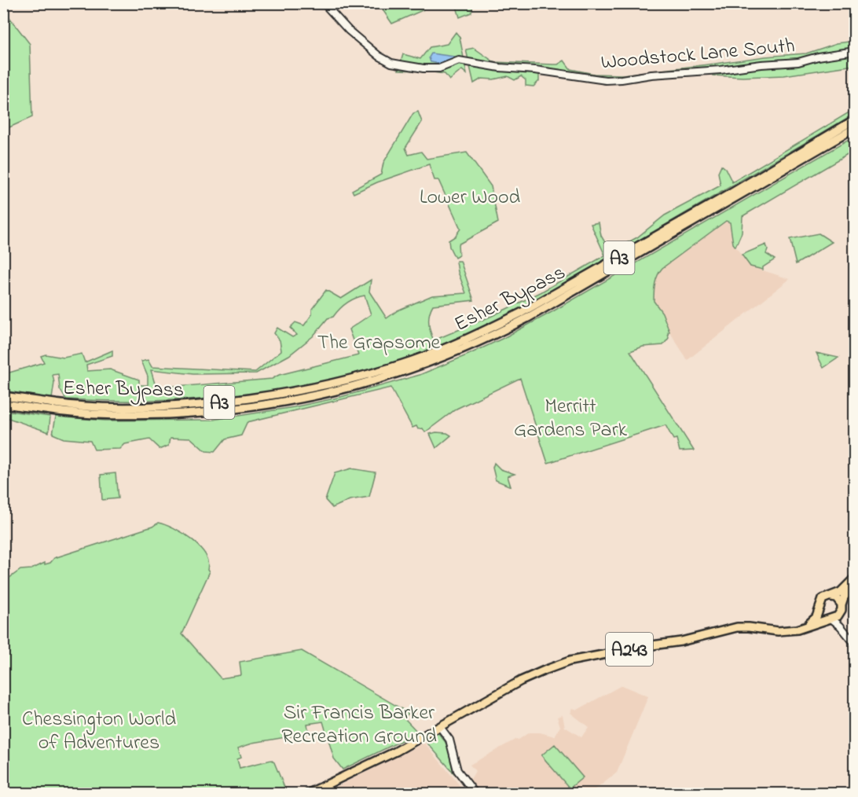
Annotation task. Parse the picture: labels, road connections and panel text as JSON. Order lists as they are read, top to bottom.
{
  "streets": {
    "highway": ["A3", "Esher Bypass", "A243"],
    "street": ["Woodstock Lane South"]
  },
  "parks": [
    "Lower Wood",
    "The Grapsome",
    "Merritt Gardens Park",
    "Sir Francis Barker Recreation Ground",
    "Chessington World of Adventures"
  ]
}
